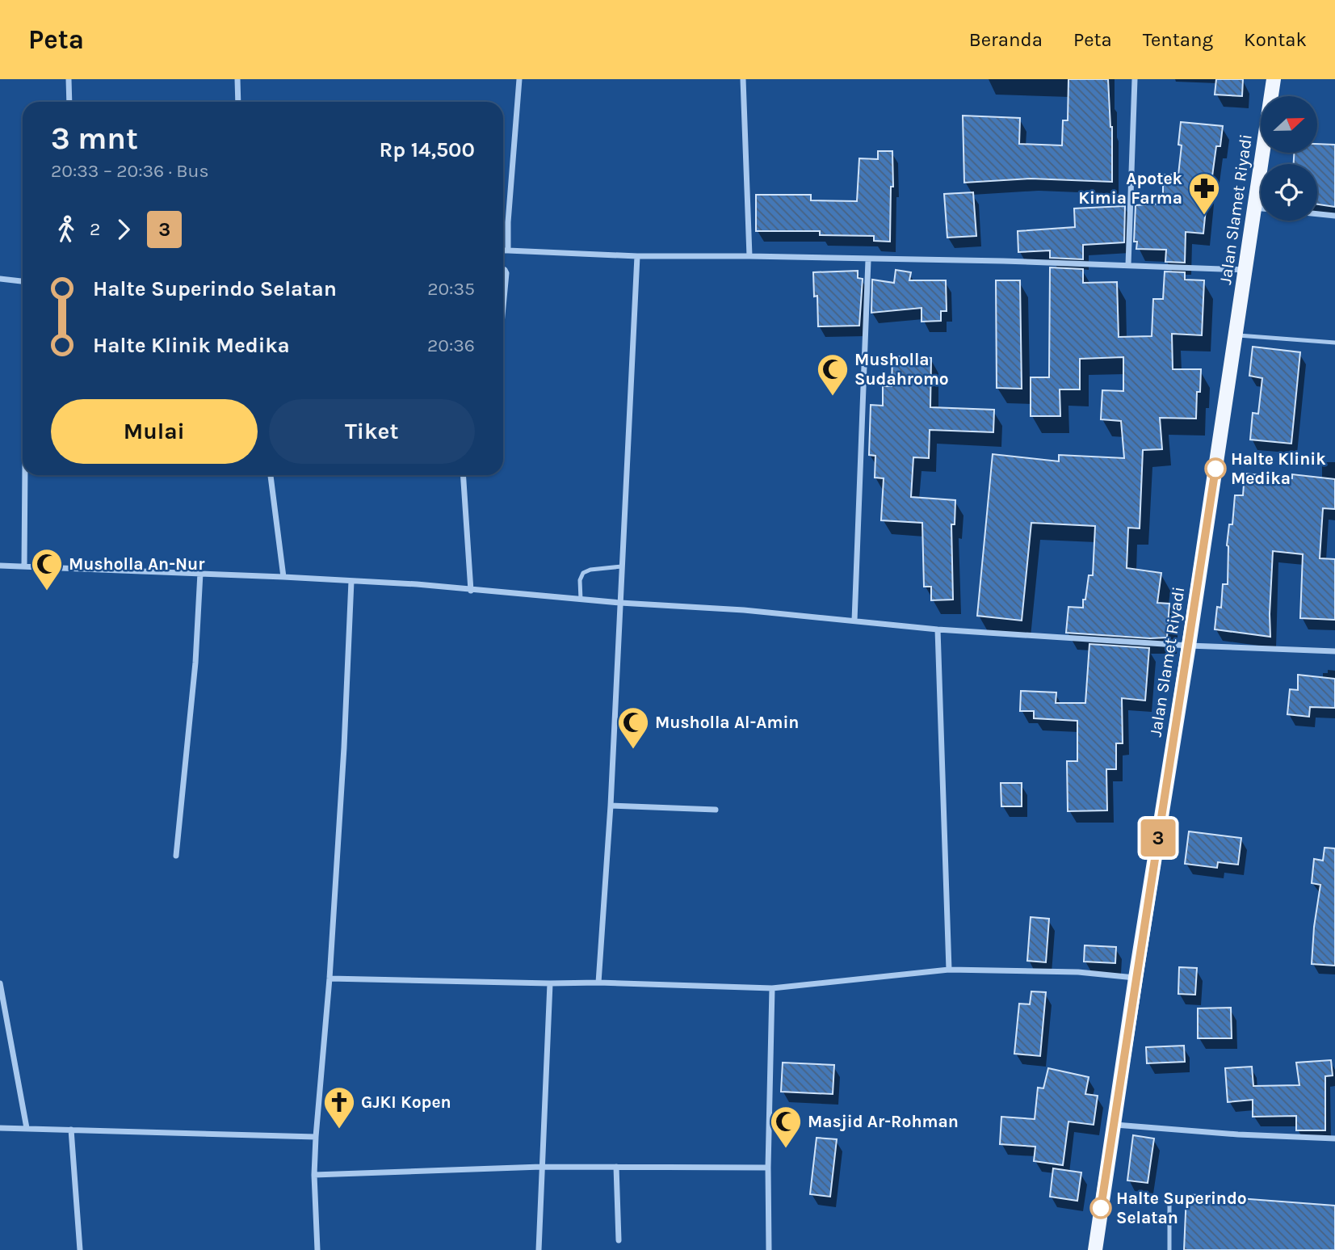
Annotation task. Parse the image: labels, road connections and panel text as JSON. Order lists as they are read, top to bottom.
{
  "streets": {
    "main road": ["Jalan Slamet Riyadi"]
  },
  "places": {
    "pharmacy": ["Apotek Kimia Farma"],
    "mosque": [
      "Musholla Sudahromo",
      "Musholla An-Nur",
      "Musholla Al-Amin",
      "Masjid Ar-Rohman"
    ],
    "other": ["Halte Klinik Medika", "Halte Superindo Selatan"],
    "church": ["GJKI Kopen"]
  },
  "lines": ["bus line 3"],
  "north": "right",
  "page": {
    "header": "Peta",
    "nav": [
      "Beranda",
      "Peta",
      "Tentang",
      "Kontak"
    ],
    "on_map": "3",
    "heading": ["3 mnt", "20:33 – 20:36 · Bus", "Rp 14,500"],
    "legs": ["2", "3"],
    "list": [
      {
        "name": "Halte Superindo Selatan",
        "value": "20:35"
      },
      {
        "name": "Halte Klinik Medika",
        "value": "20:36"
      }
    ],
    "buttons": ["Mulai", "Tiket"]
  }
}
